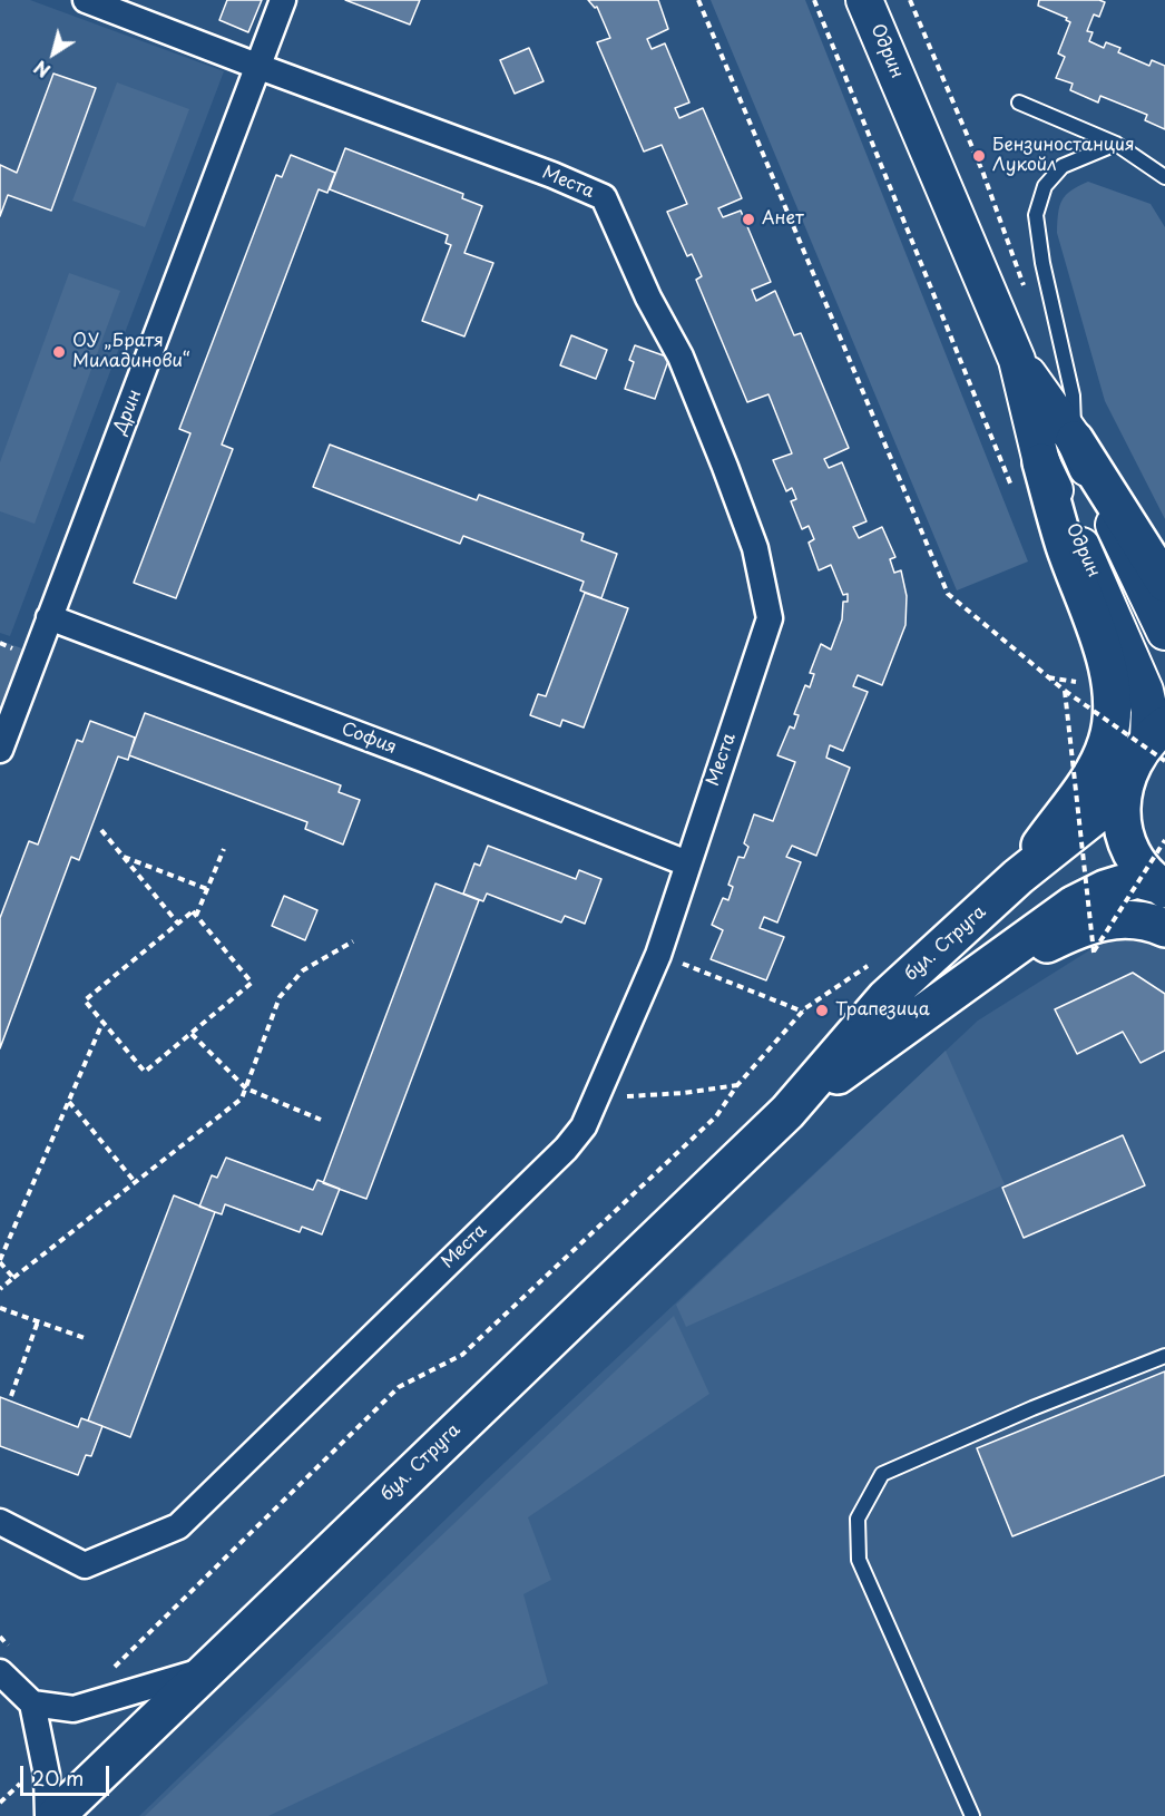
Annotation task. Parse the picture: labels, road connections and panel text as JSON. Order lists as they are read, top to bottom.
{
  "streets": {
    "main road": ["Одрин", "бул. Струга"],
    "street": ["Места", "Дрин", "София"]
  },
  "crossings": [
    ["Места", "Дрин"],
    ["Места", "София"],
    ["Дрин", "София"]
  ],
  "places": [
    "Бензиностанция Лукойл",
    "Анет",
    "ОУ „Братя Миладинови“",
    "Трапезица"
  ],
  "scale_bar": "20 m",
  "north": "bottom left"
}
